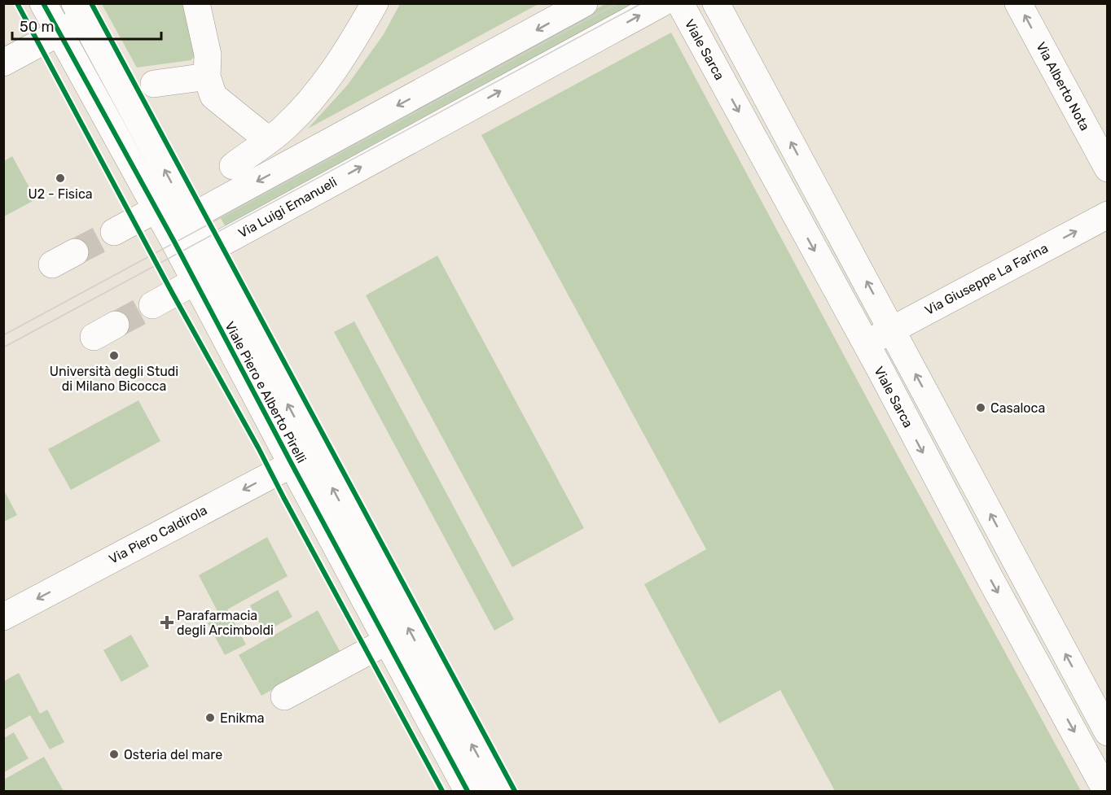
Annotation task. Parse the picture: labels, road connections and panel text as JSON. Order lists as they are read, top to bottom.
{
  "streets": {
    "street": [
      "Viale Sarca",
      "Via Alberto Nota",
      "Via Luigi Emanueli",
      "Via Giuseppe La Farina",
      "Viale Piero e Alberto Pirelli",
      "Via Piero Caldirola"
    ]
  },
  "crossings": [
    ["Viale Sarca", "Via Giuseppe La Farina"],
    ["Via Luigi Emanueli", "Viale Piero e Alberto Pirelli"],
    ["Viale Piero e Alberto Pirelli", "Via Piero Caldirola"]
  ],
  "one_way": ["Via Alberto Nota", "Via Giuseppe La Farina"],
  "places": {
    "other": [
      "U2 - Fisica",
      "Università degli Studi di Milano Bicocca",
      "Casaloca",
      "Enikma",
      "Osteria del mare"
    ],
    "health": ["Parafarmacia degli Arcimboldi"]
  },
  "scale_bar": "50 m"
}
